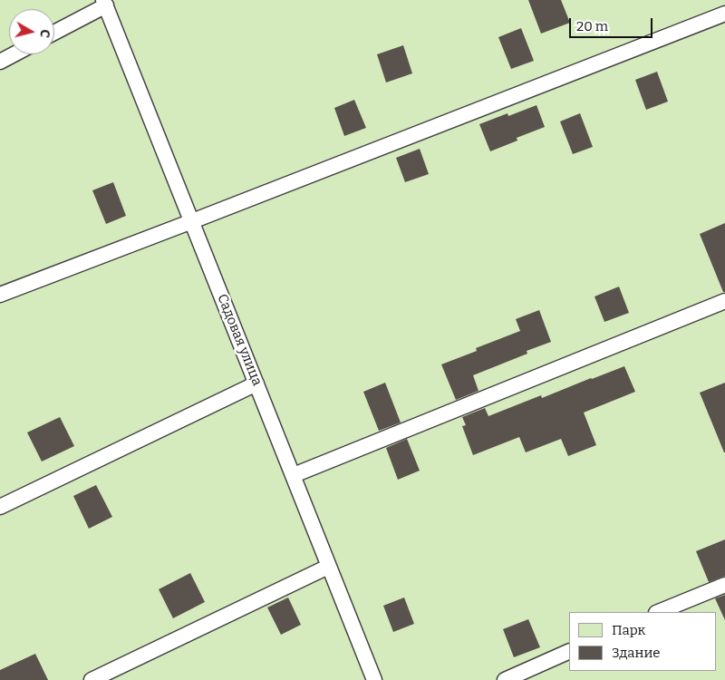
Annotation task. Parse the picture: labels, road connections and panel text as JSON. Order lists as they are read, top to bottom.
{
  "streets": {
    "lane": ["Садовая улица"]
  },
  "legend": ["Парк", "Здание"],
  "scale_bar": "20 m",
  "north": "right"
}
